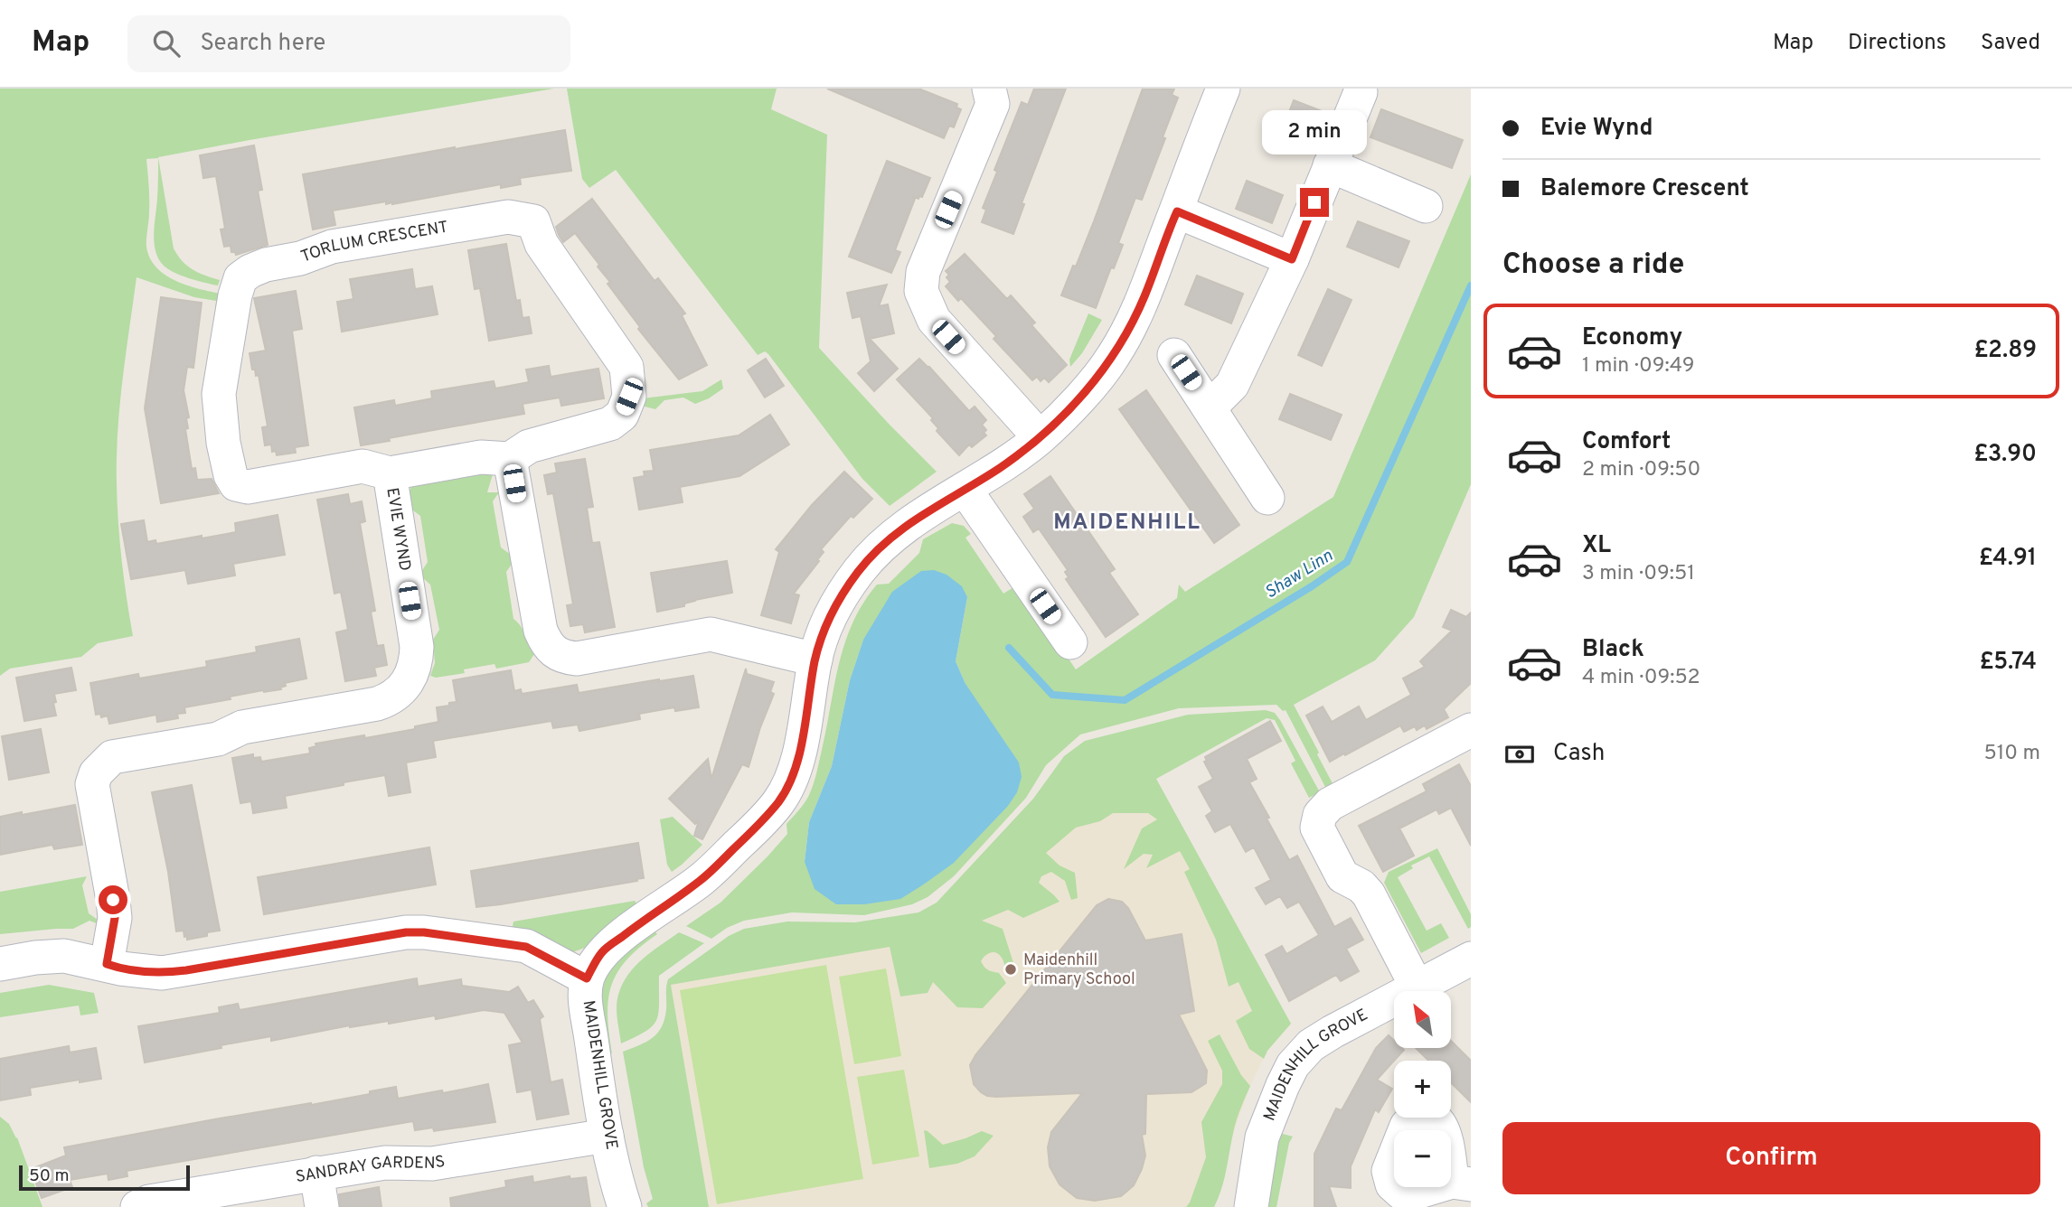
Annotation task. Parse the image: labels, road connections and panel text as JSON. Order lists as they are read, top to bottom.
{
  "streets": {
    "street": [
      "TORLUM CRESCENT",
      "EVIE WYND",
      "MAIDENHILL GROVE",
      "SANDRAY GARDENS"
    ]
  },
  "crossings": [
    ["TORLUM CRESCENT", "EVIE WYND"],
    ["MAIDENHILL GROVE", "SANDRAY GARDENS"]
  ],
  "districts": ["MAIDENHILL"],
  "water": ["Shaw Linn"],
  "places": ["Maidenhill Primary School"],
  "scale_bar": "50 m",
  "north": "top left",
  "page": {
    "header": "Map",
    "search": "Search here",
    "nav": ["Map", "Directions", "Saved"],
    "banner": ["Evie Wynd", "Balemore Crescent"],
    "bubble": "2 min",
    "heading": "Choose a ride",
    "list": [
      {
        "name": "Economy",
        "note": "1 min · 09:49",
        "value": "£2.89"
      },
      {
        "name": "Comfort",
        "note": "2 min · 09:50",
        "value": "£3.90"
      },
      {
        "name": "XL",
        "note": "3 min · 09:51",
        "value": "£4.91"
      },
      {
        "name": "Black",
        "note": "4 min · 09:52",
        "value": "£5.74"
      }
    ],
    "pay": ["Cash", "510 m"],
    "map_buttons": ["+", "−"],
    "buttons": "Confirm",
    "scale": "50 m"
  }
}
